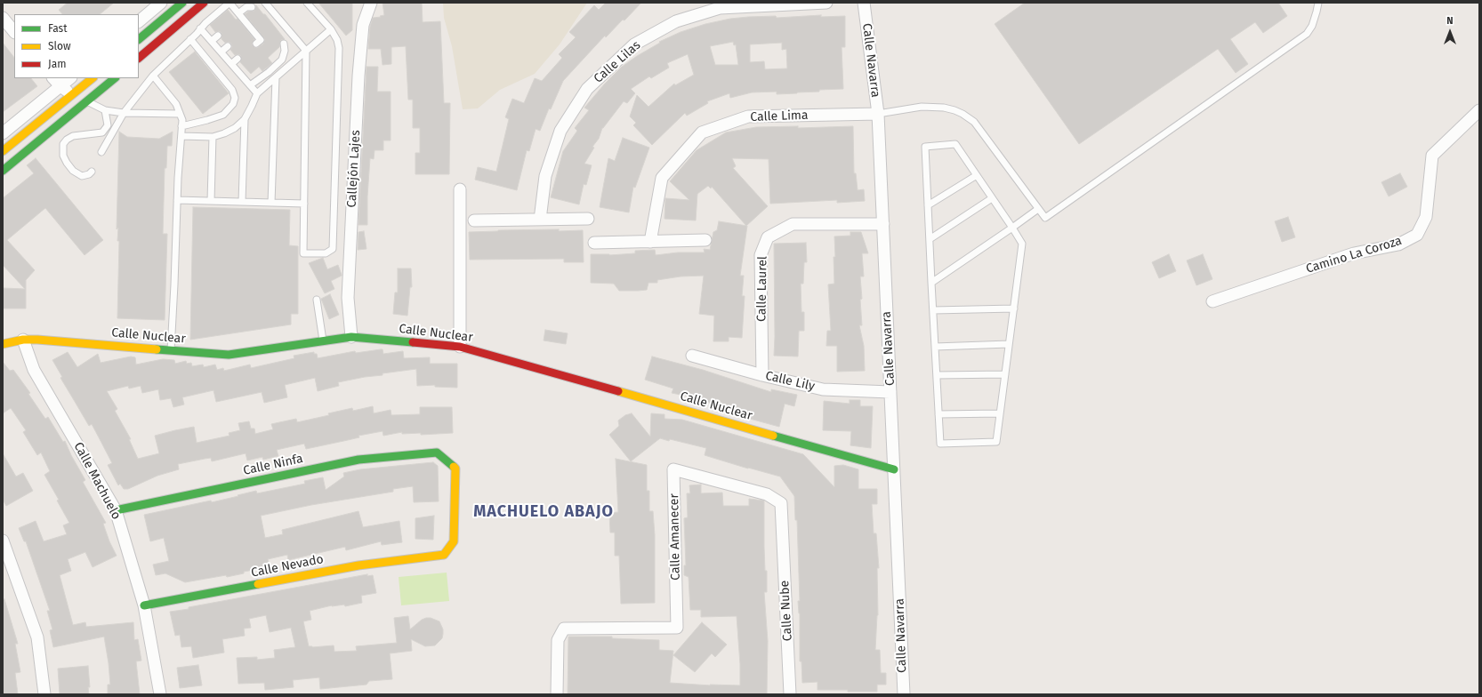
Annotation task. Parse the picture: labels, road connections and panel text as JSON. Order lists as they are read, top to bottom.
{
  "streets": {
    "street": [
      "Calle Navarra",
      "Calle Lilas",
      "Calle Lima",
      "Callejón Lajes",
      "Camino La Coroza",
      "Calle Laurel",
      "Calle Nuclear",
      "Calle Lily",
      "Calle Ninfa",
      "Calle Machuelo",
      "Calle Amanecer",
      "Calle Nevado",
      "Calle Nube"
    ]
  },
  "crossings": [
    ["Calle Navarra", "Calle Lima"],
    ["Calle Navarra", "Calle Laurel"],
    ["Calle Navarra", "Calle Nuclear"],
    ["Calle Navarra", "Calle Lily"],
    ["Callejón Lajes", "Calle Nuclear"],
    ["Calle Laurel", "Calle Lily"],
    ["Calle Nuclear", "Calle Machuelo"],
    ["Calle Ninfa", "Calle Machuelo"],
    ["Calle Ninfa", "Calle Nevado"],
    ["Calle Machuelo", "Calle Nevado"],
    ["Calle Amanecer", "Calle Nube"]
  ],
  "districts": ["MACHUELO ABAJO"],
  "legend": ["Fast", "Slow", "Jam"],
  "north": "top"
}
